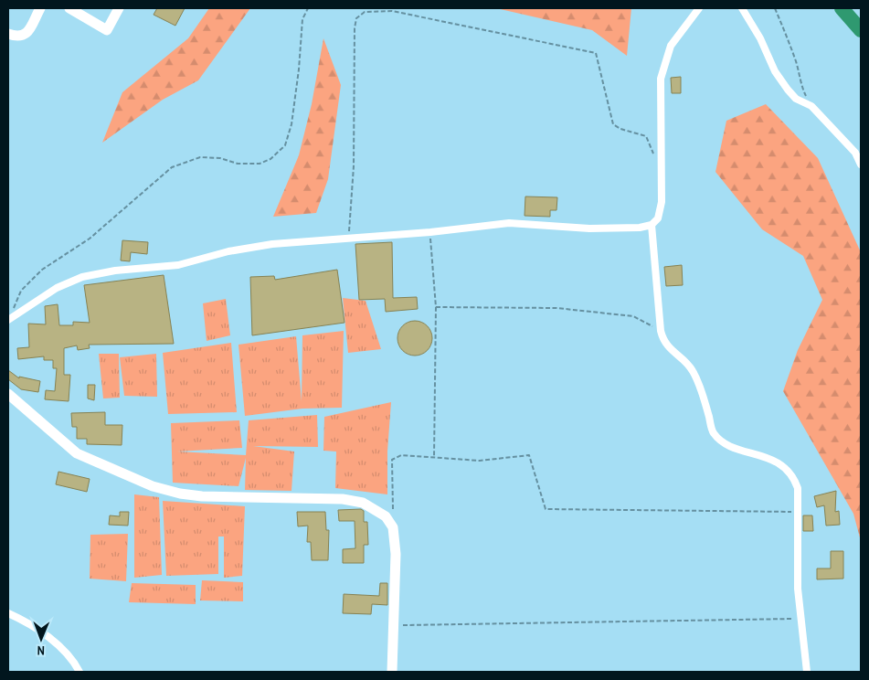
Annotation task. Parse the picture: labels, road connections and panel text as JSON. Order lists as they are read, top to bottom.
{
  "north": "bottom"
}
